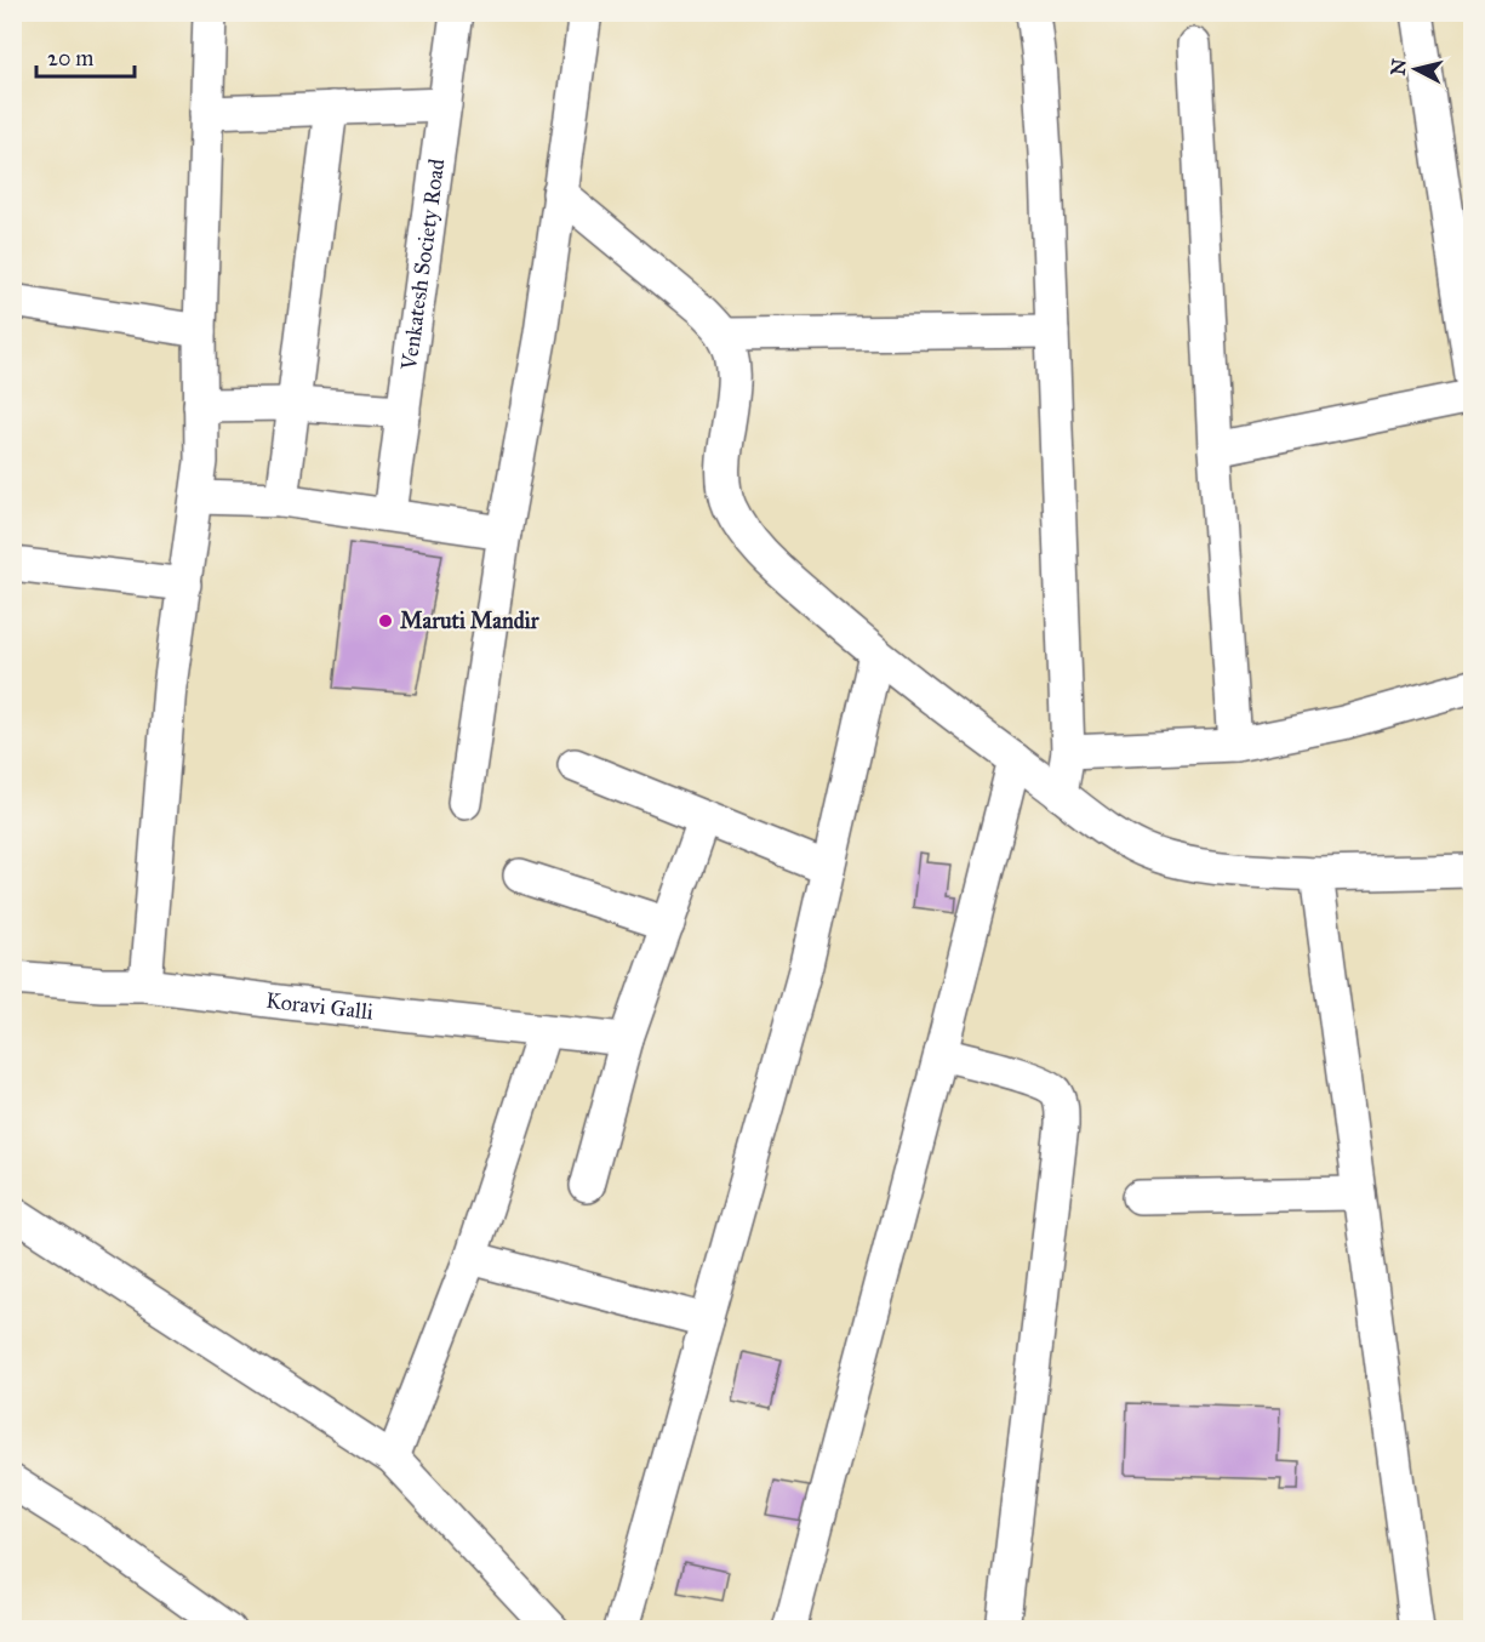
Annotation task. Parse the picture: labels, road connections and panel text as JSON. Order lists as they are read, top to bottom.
{
  "streets": {
    "street": ["Venkatesh Society Road", "Koravi Galli"]
  },
  "places": ["Maruti Mandir"],
  "scale_bar": "20 m",
  "north": "left"
}
